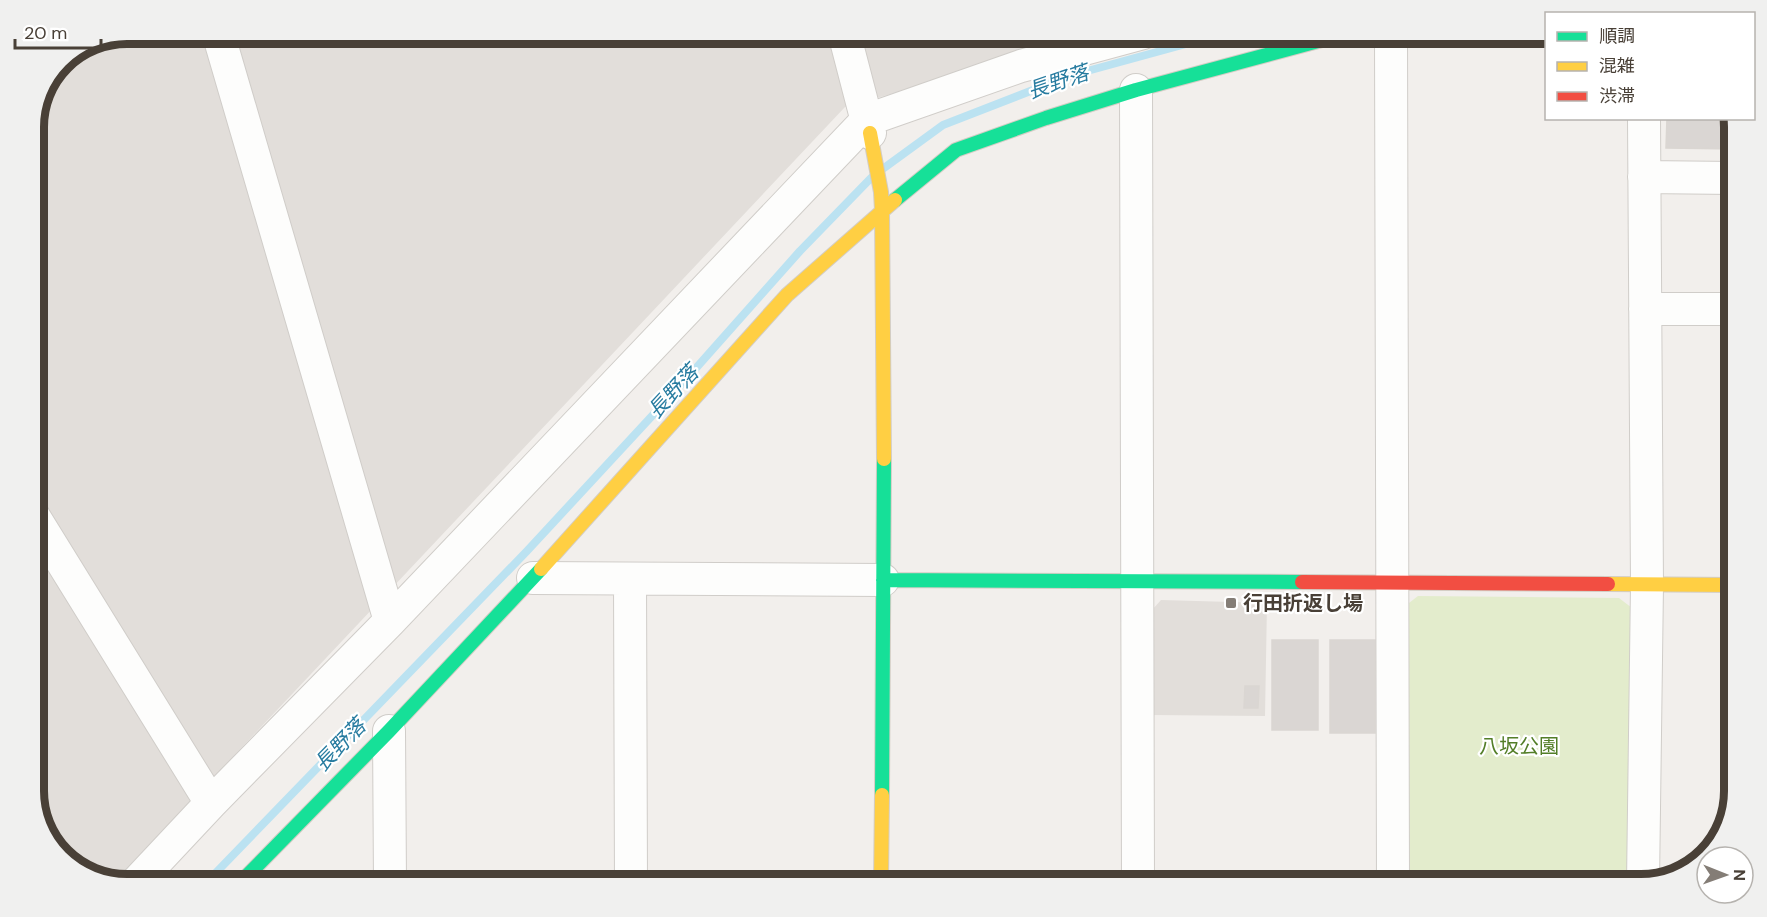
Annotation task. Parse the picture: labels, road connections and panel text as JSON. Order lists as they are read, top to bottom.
{
  "water": ["長野落"],
  "parks": ["八坂公園"],
  "places": {
    "transit": ["行田折返し場"]
  },
  "legend": ["順調", "混雑", "渋滞"],
  "scale_bar": "20 m",
  "north": "right"
}
